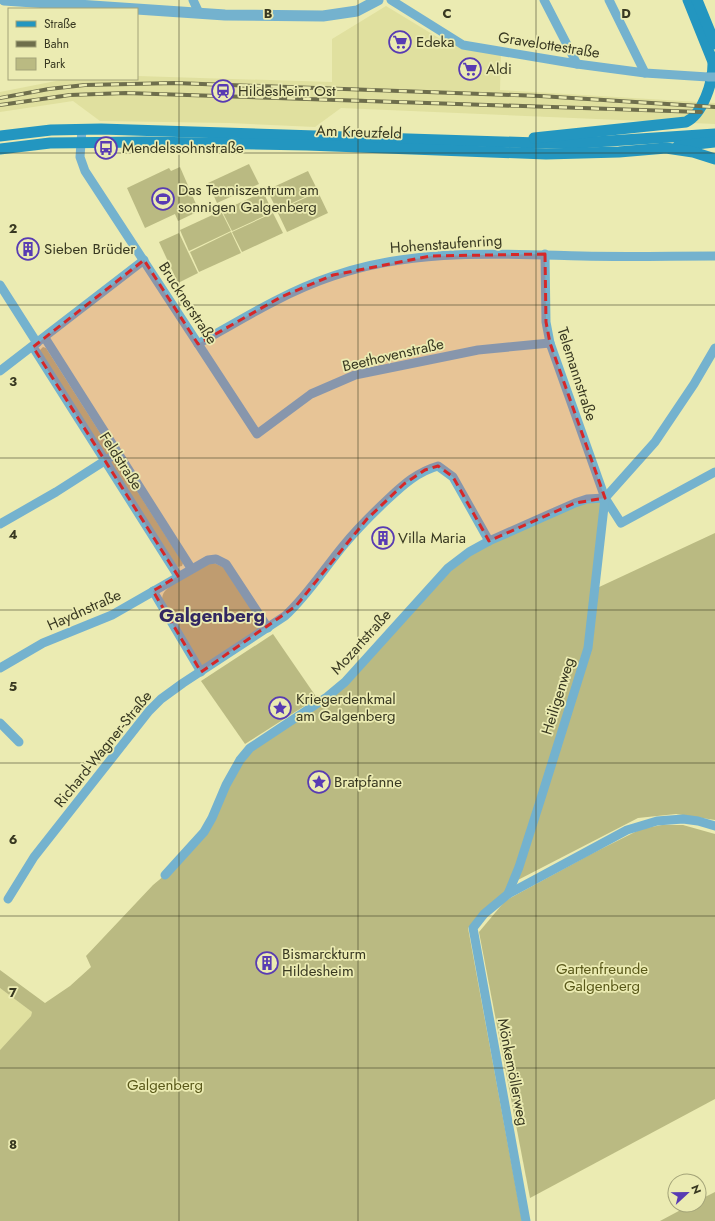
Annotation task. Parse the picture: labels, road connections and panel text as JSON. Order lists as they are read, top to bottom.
{
  "streets": {
    "main road": ["Am Kreuzfeld"],
    "street": [
      "Gravelottestraße",
      "Hohenstaufenring",
      "Brucknerstraße",
      "Beethovenstraße",
      "Telemannstraße",
      "Feldstraße",
      "Haydnstraße",
      "Mozartstraße",
      "Heiligenweg",
      "Richard-Wagner-Straße",
      "Mönkemöllerweg"
    ]
  },
  "crossings": [
    ["Hohenstaufenring", "Brucknerstraße"],
    ["Hohenstaufenring", "Telemannstraße"],
    ["Brucknerstraße", "Beethovenstraße"],
    ["Brucknerstraße", "Feldstraße"],
    ["Beethovenstraße", "Telemannstraße"],
    ["Telemannstraße", "Mozartstraße"],
    ["Telemannstraße", "Heiligenweg"],
    ["Feldstraße", "Haydnstraße"],
    ["Mozartstraße", "Heiligenweg"],
    ["Mozartstraße", "Richard-Wagner-Straße"],
    ["Heiligenweg", "Mönkemöllerweg"]
  ],
  "districts": ["Galgenberg"],
  "parks": ["Gartenfreunde Galgenberg", "Galgenberg"],
  "places": {
    "supermarket": ["Edeka", "Aldi"],
    "station": ["Hildesheim Ost"],
    "bus stop": ["Mendelssohnstraße"],
    "sports": ["Das Tenniszentrum am sonnigen Galgenberg"],
    "building": ["Sieben Brüder", "Villa Maria", "Bismarckturm Hildesheim"],
    "place": ["Kriegerdenkmal am Galgenberg", "Bratpfanne"]
  },
  "legend": ["Straße", "Bahn", "Park"],
  "north": "right",
  "grid": {
    "columns": ["B", "C", "D"],
    "rows": [
      "2",
      "3",
      "4",
      "5",
      "6",
      "7",
      "8"
    ]
  }
}
